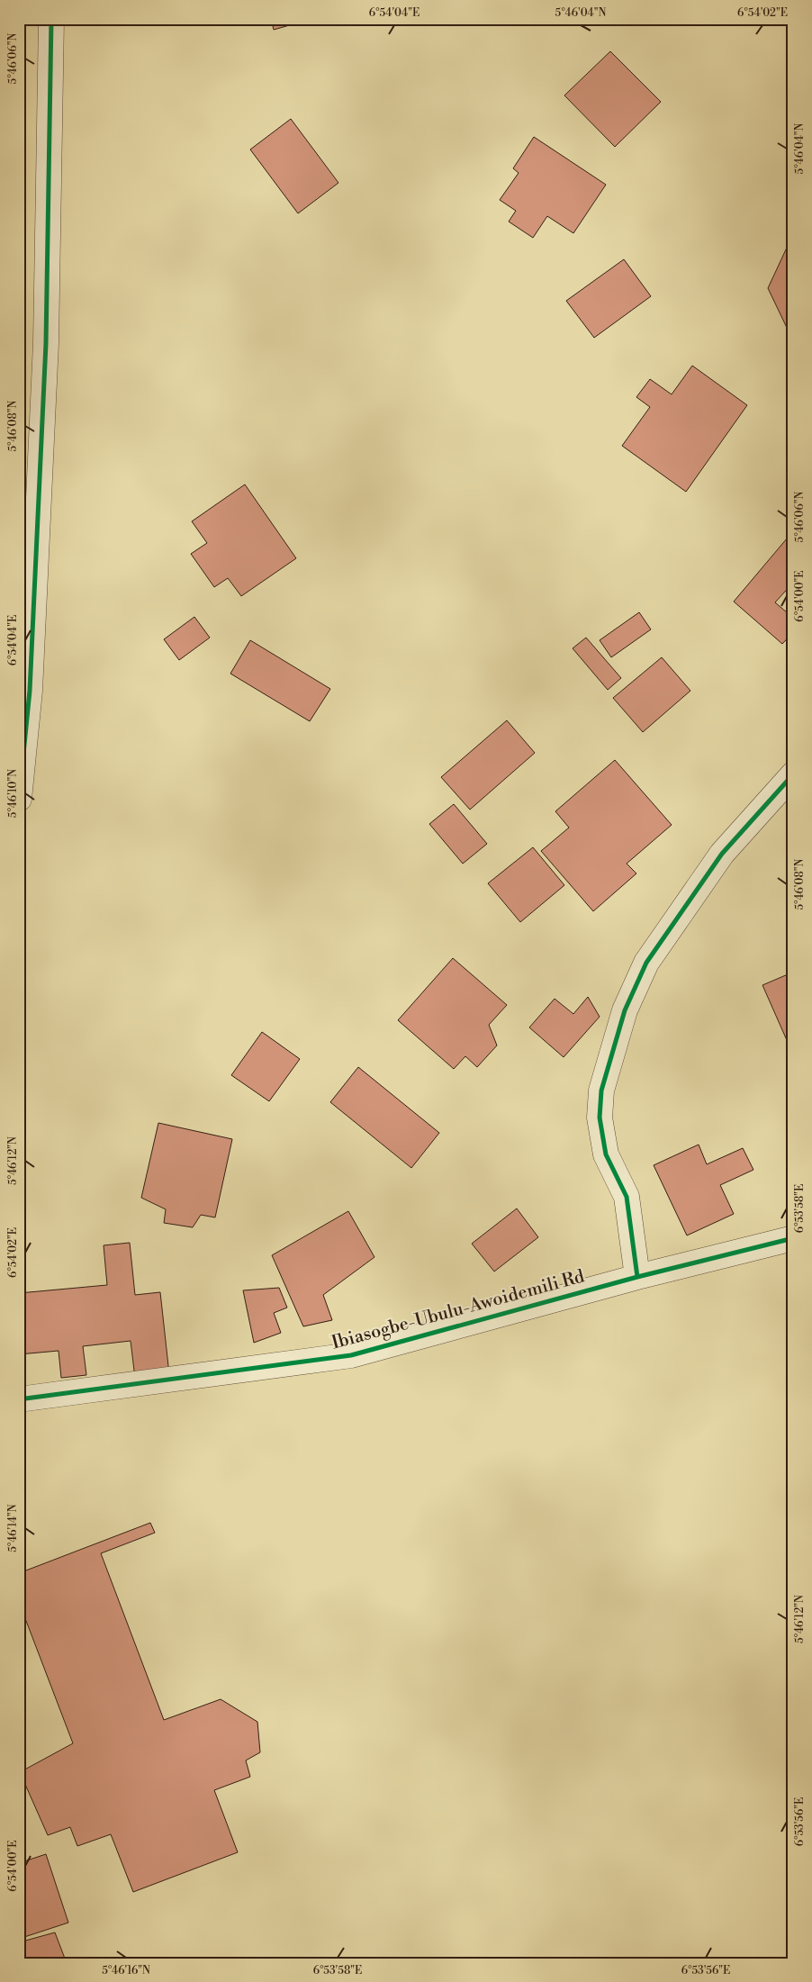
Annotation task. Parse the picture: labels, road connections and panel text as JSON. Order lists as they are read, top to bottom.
{
  "streets": {
    "street": ["Ibiasogbe-Ubulu-Awoidemili Rd"]
  },
  "coordinates": [
    "6°54'04\"E",
    "5°46'04\"N",
    "6°54'02\"E",
    "5°46'06\"N",
    "5°46'08\"N",
    "6°54'00\"E",
    "5°46'10\"N",
    "5°46'12\"N",
    "6°53'58\"E",
    "5°46'14\"N",
    "6°53'56\"E",
    "5°46'16\"N"
  ]
}
